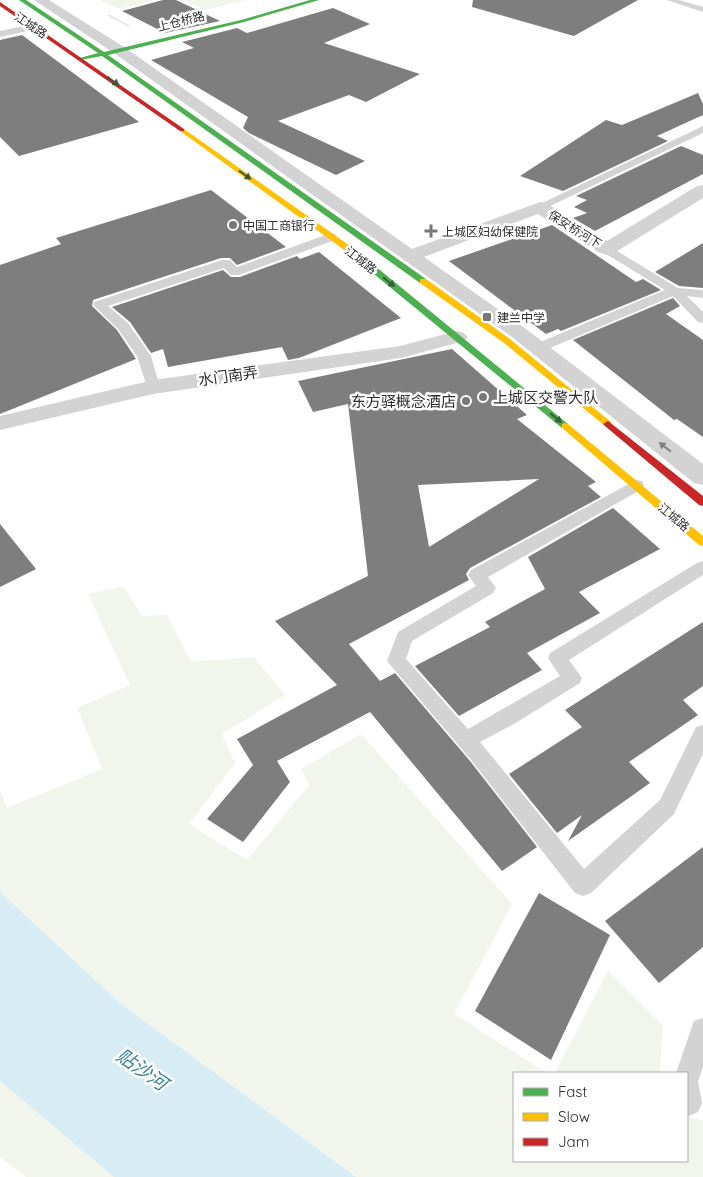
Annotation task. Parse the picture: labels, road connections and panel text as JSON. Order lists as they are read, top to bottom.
{
  "streets": {
    "street": [
      "上仓桥路",
      "江城路",
      "保安桥河下",
      "水门南弄"
    ]
  },
  "crossings": [
    ["上仓桥路", "江城路"],
    ["江城路", "保安桥河下"],
    ["江城路", "水门南弄"]
  ],
  "water": ["贴沙河"],
  "places": {
    "other": ["中国工商银行", "上城区交警大队", "东方驿概念酒店"],
    "health": ["上城区妇幼保健院"],
    "transit": ["建兰中学"]
  },
  "legend": ["Fast", "Slow", "Jam"]
}
